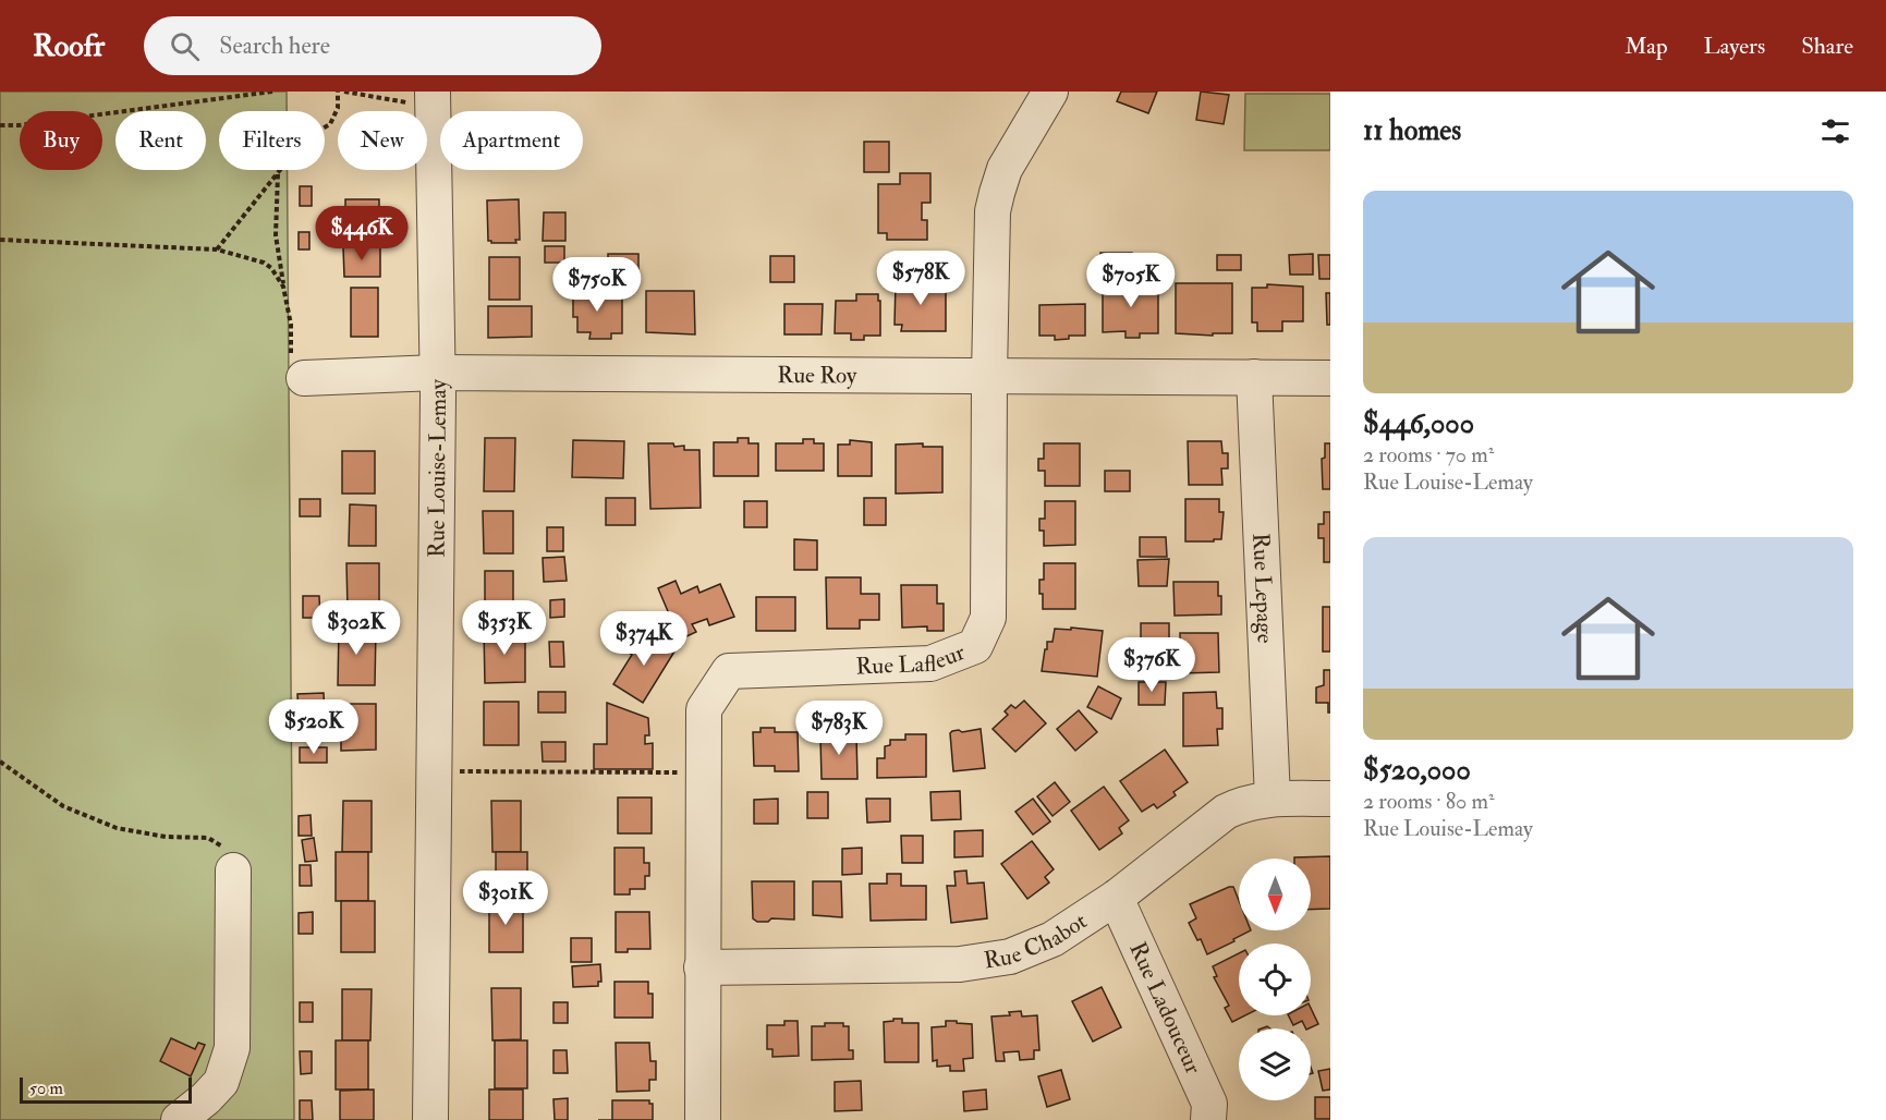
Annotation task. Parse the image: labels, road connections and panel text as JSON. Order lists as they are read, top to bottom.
{
  "streets": {
    "street": [
      "Rue Roy",
      "Rue Louise-Lemay",
      "Rue Lepage",
      "Rue Lafleur",
      "Rue Chabot",
      "Rue Ladouceur"
    ]
  },
  "crossings": [
    ["Rue Roy", "Rue Louise-Lemay"],
    ["Rue Roy", "Rue Lepage"],
    ["Rue Roy", "Rue Lafleur"],
    ["Rue Lepage", "Rue Chabot"],
    ["Rue Lafleur", "Rue Chabot"],
    ["Rue Chabot", "Rue Ladouceur"]
  ],
  "scale_bar": "50 m",
  "north": "bottom",
  "page": {
    "header": "Roofr",
    "search": "Search here",
    "nav": ["Map", "Layers", "Share"],
    "heading": "11 homes",
    "chip": [
      "Buy",
      "Rent",
      "Filters",
      "New",
      "Apartment"
    ],
    "list": [
      {
        "name": "$446,000",
        "note": "2 rooms · 70 m² · Rue Louise-Lemay"
      },
      {
        "name": "$520,000",
        "note": "2 rooms · 80 m² · Rue Louise-Lemay"
      }
    ],
    "price": [
      "$446K",
      "$578K",
      "$705K",
      "$750K",
      "$302K",
      "$353K",
      "$374K",
      "$376K",
      "$520K",
      "$783K",
      "$301K"
    ],
    "scale": "50 m"
  }
}
